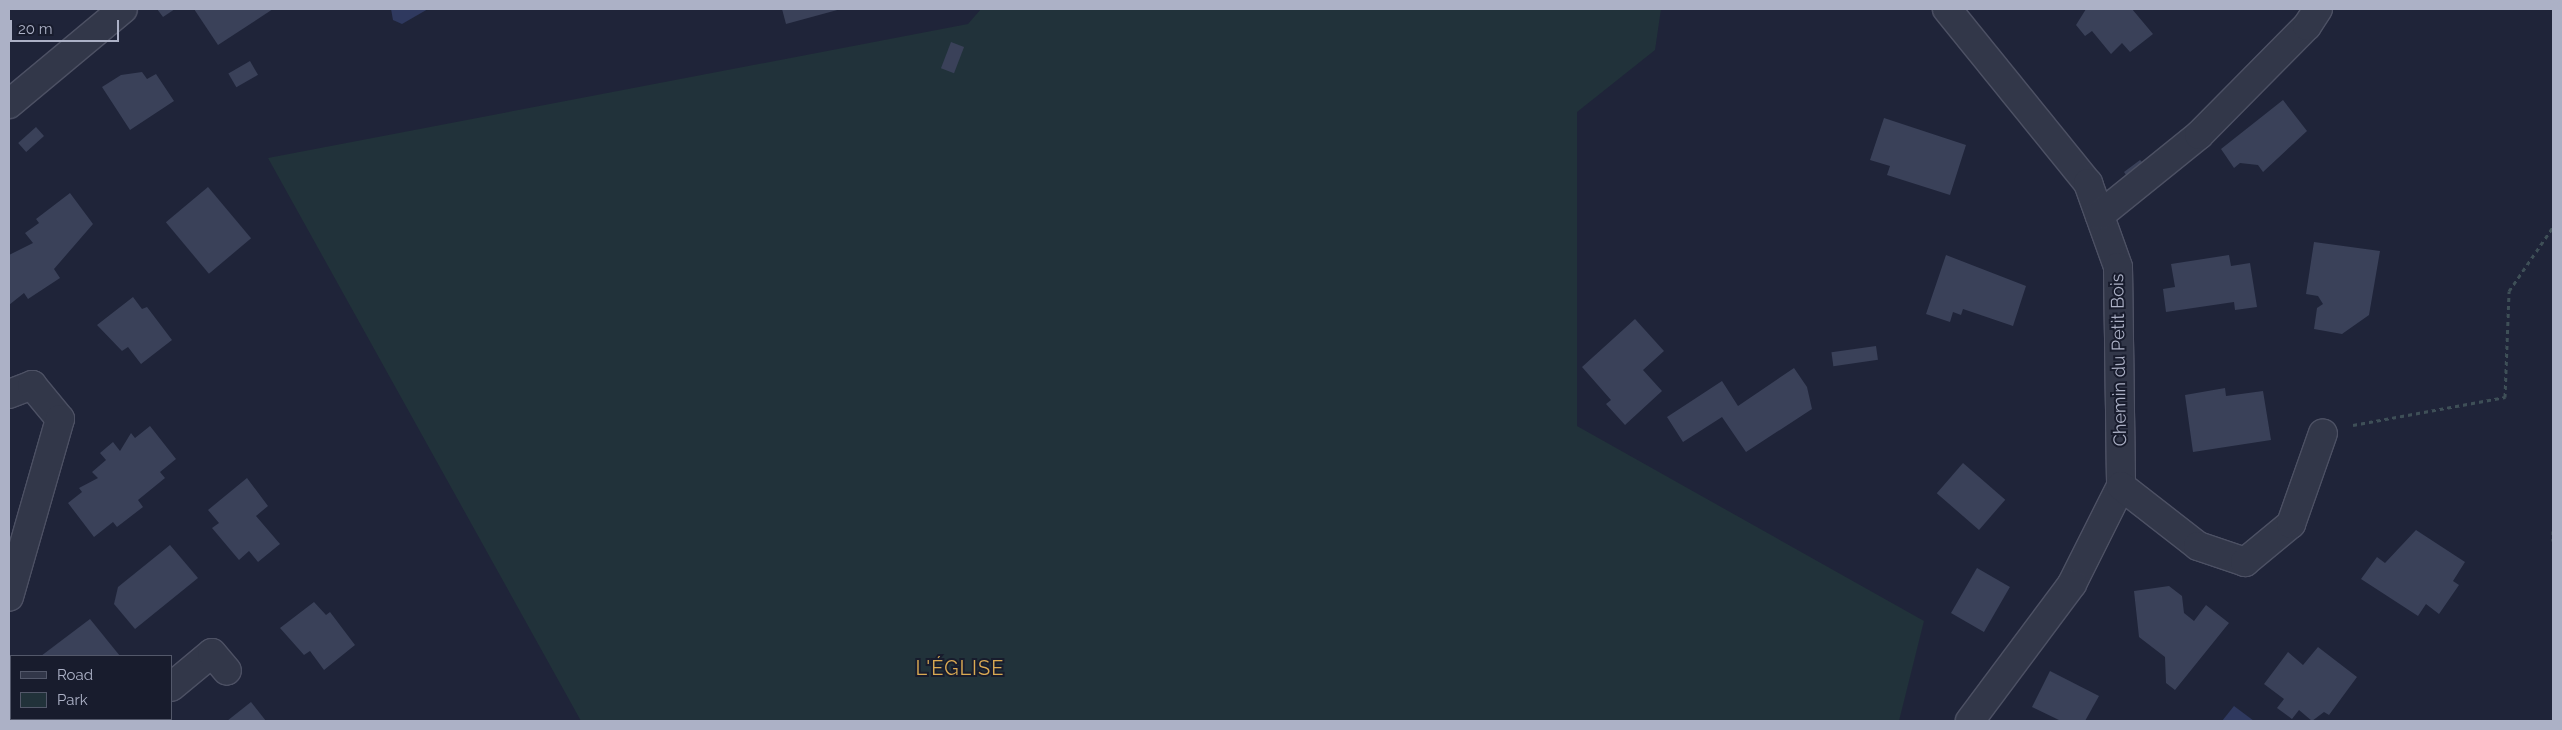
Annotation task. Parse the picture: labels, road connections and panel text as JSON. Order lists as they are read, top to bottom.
{
  "streets": {
    "street": ["Chemin du Petit Bois"]
  },
  "districts": ["L'ÉGLISE"],
  "legend": ["Road", "Park"],
  "scale_bar": "20 m"
}
